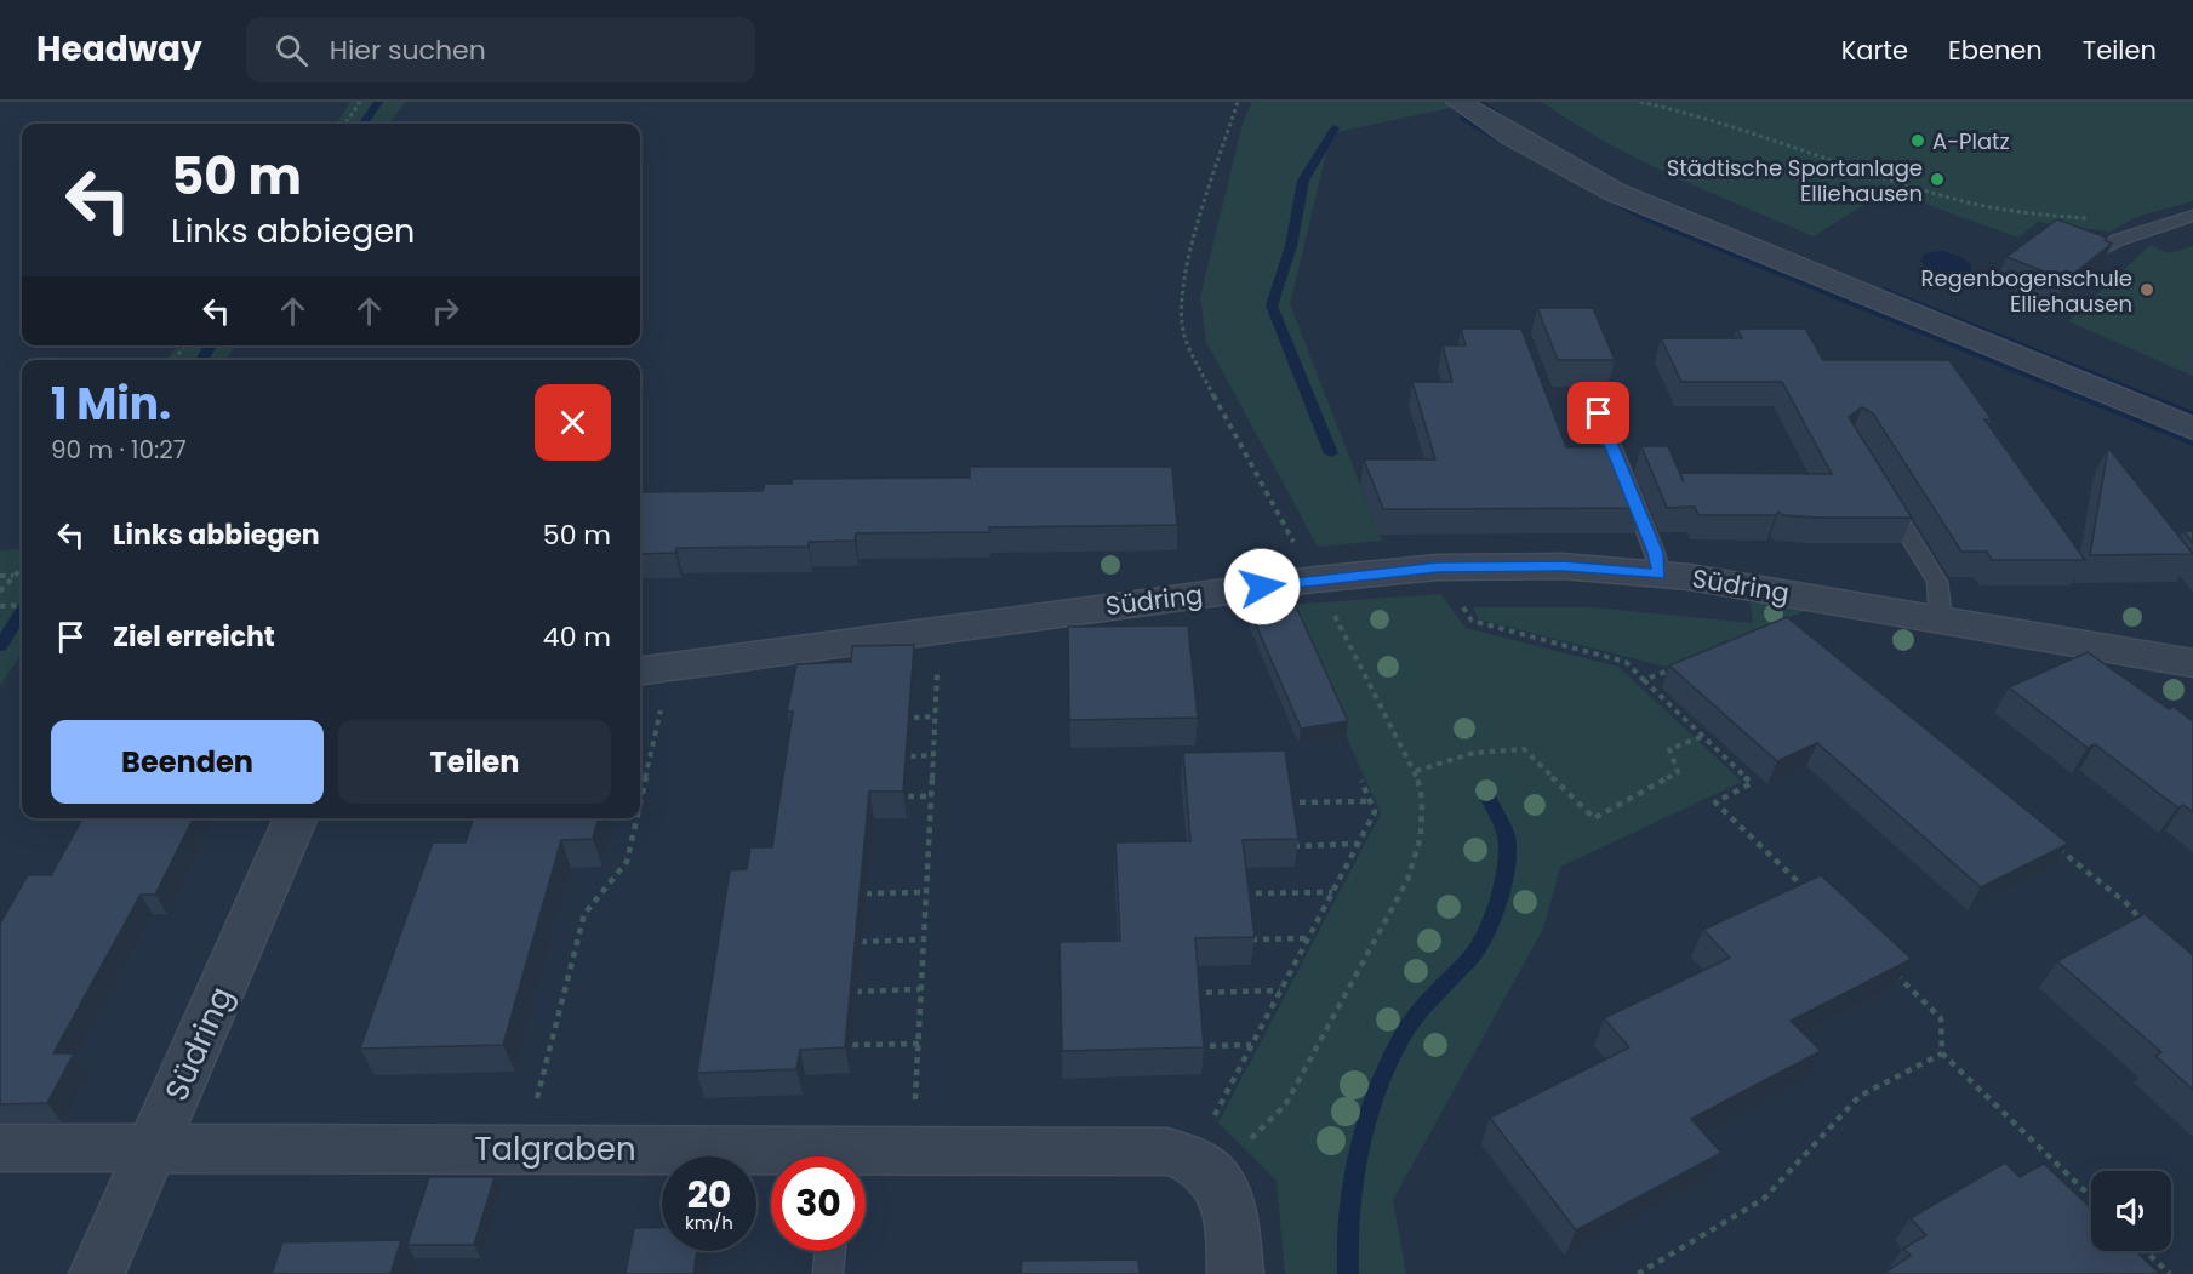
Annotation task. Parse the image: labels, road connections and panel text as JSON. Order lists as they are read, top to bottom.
{
  "streets": {
    "street": ["Südring", "Talgraben"]
  },
  "crossings": [
    ["Südring", "Talgraben"]
  ],
  "places": ["A-Platz", "Städtische Sportanlage Elliehausen", "Regenbogenschule Elliehausen"],
  "page": {
    "header": "Headway",
    "search": "Hier suchen",
    "nav": ["Karte", "Ebenen", "Teilen"],
    "turn": ["50 m", "Links abbiegen"],
    "heading": ["1 Min.", "90 m · 10:27"],
    "list": [
      {
        "name": "Links abbiegen",
        "value": "50 m"
      },
      {
        "name": "Ziel erreicht",
        "value": "40 m"
      }
    ],
    "buttons": ["Beenden", "Teilen"],
    "speed": "20 km/h",
    "limit": "30"
  }
}
